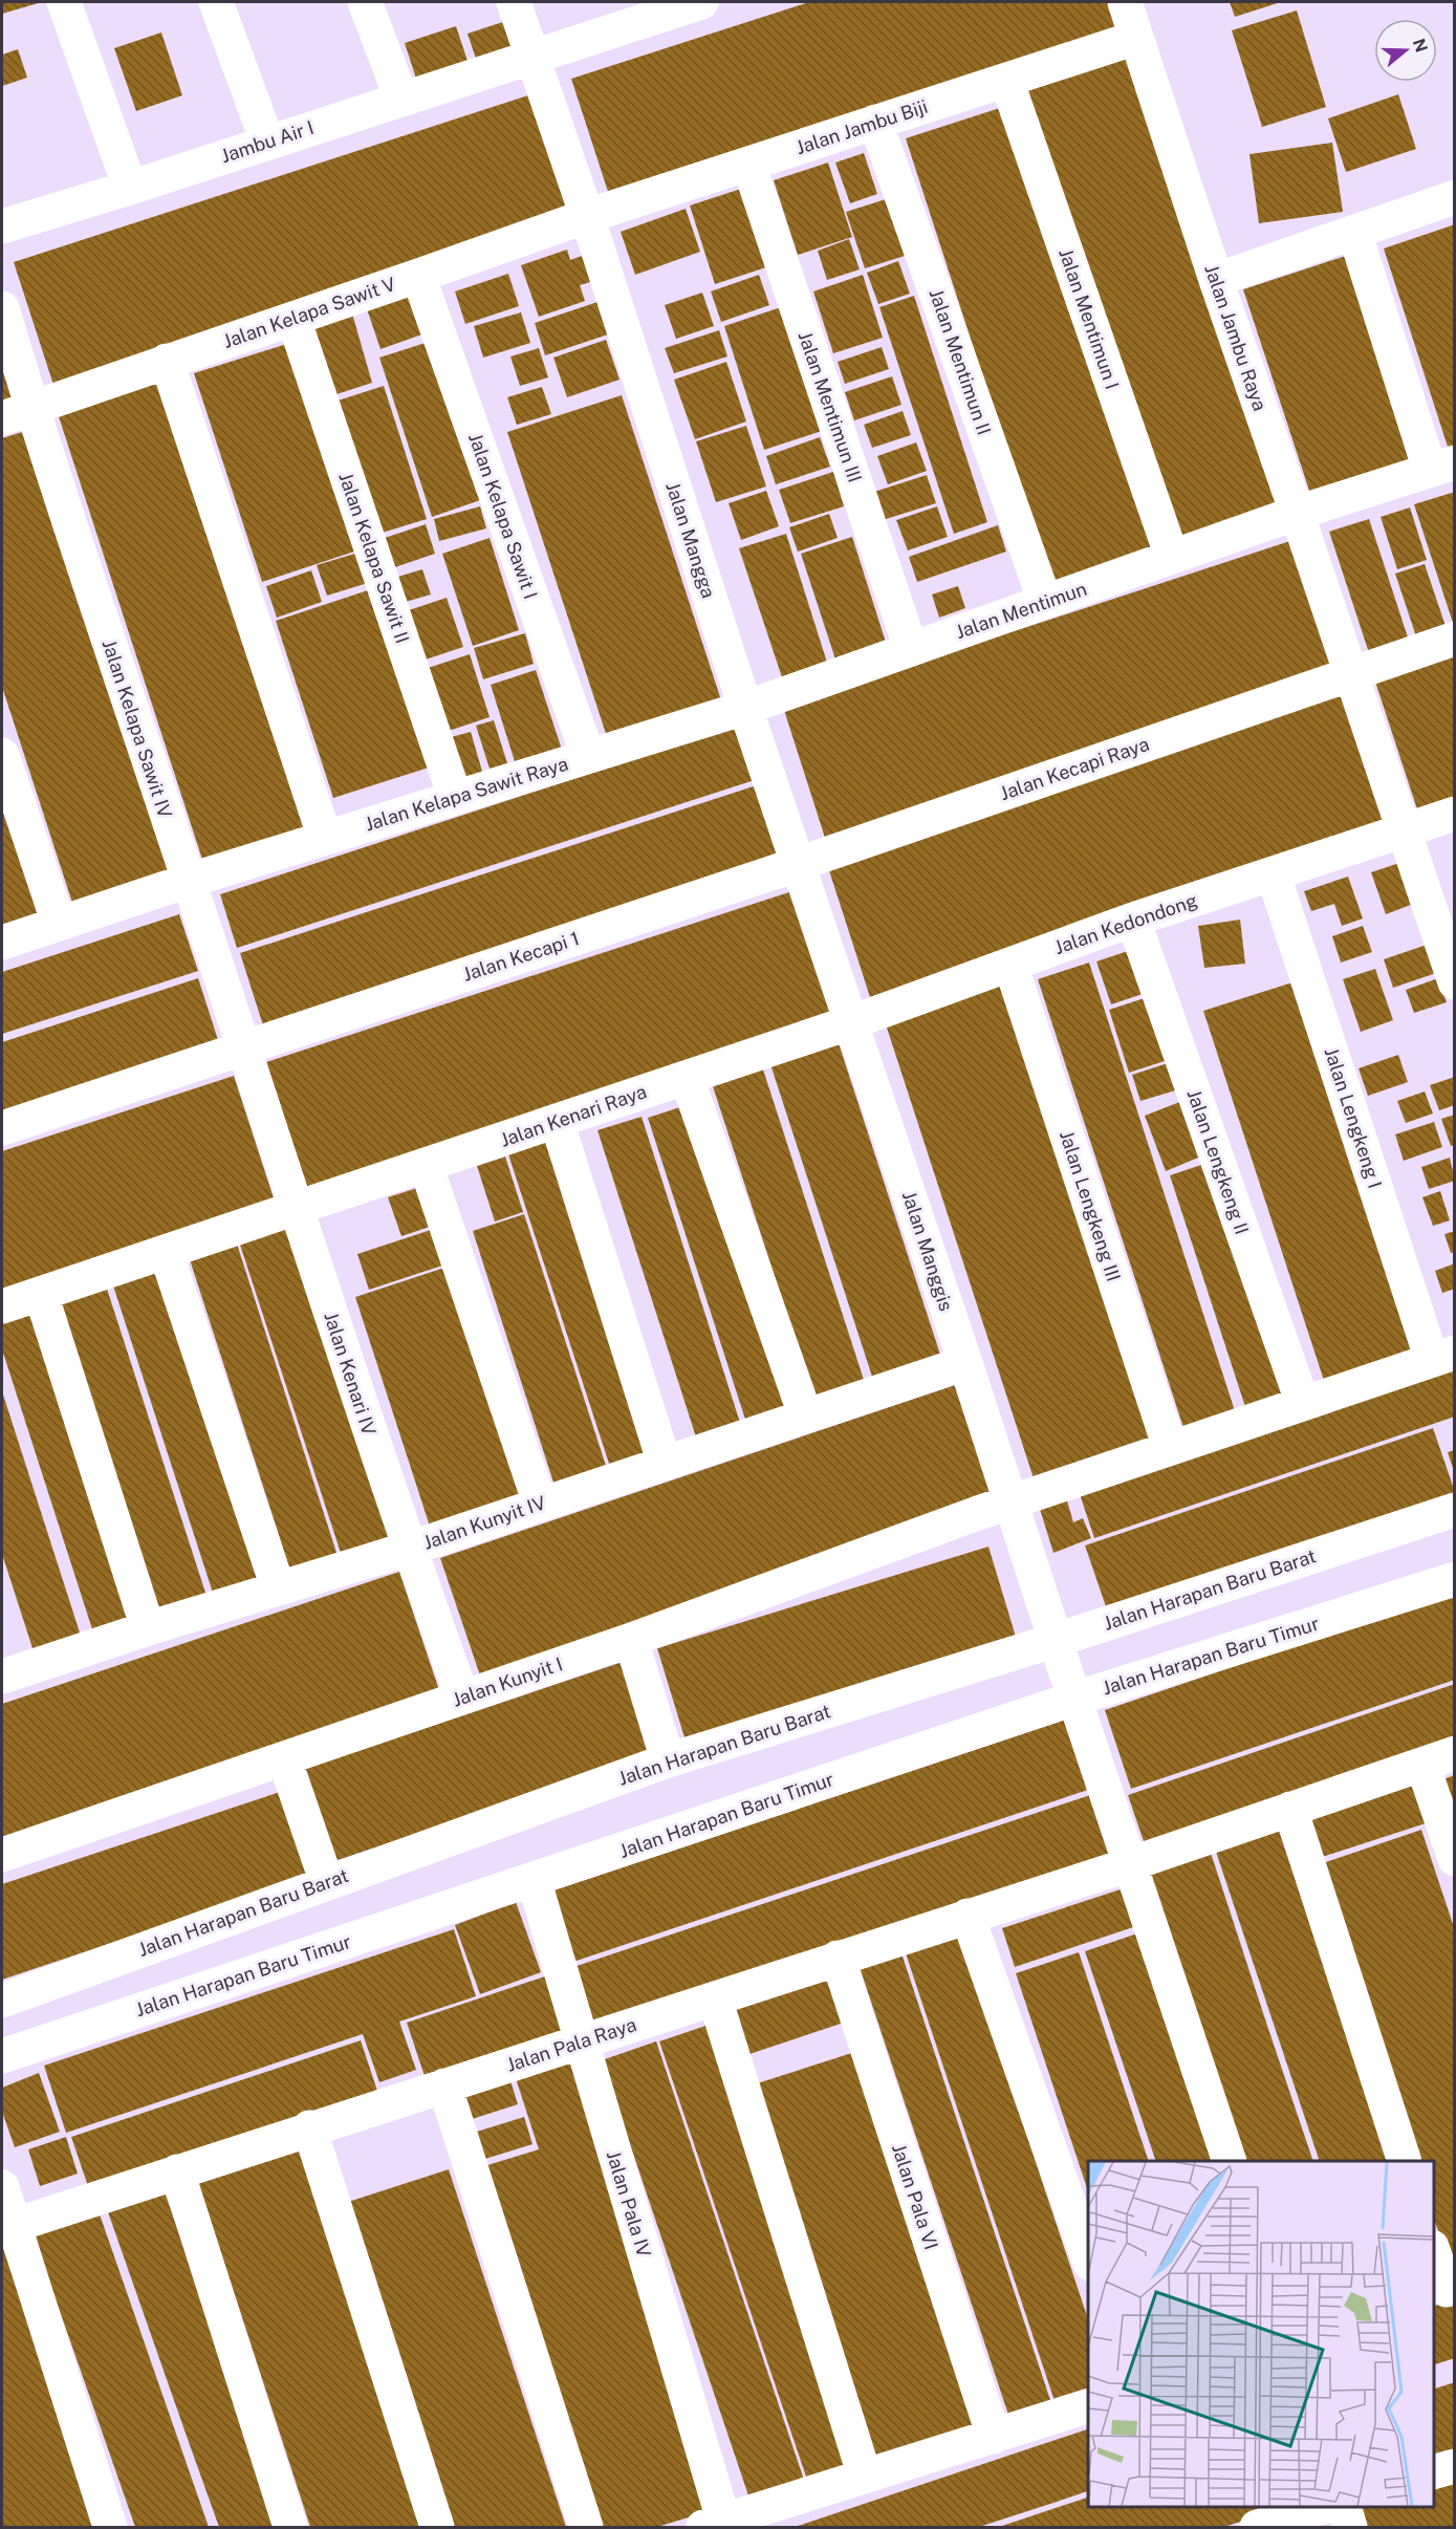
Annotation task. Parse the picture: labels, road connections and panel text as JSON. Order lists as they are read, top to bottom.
{
  "streets": {
    "street": [
      "Jalan Jambu Biji",
      "Jambu Air I",
      "Jalan Kelapa Sawit V",
      "Jalan Mentimun I",
      "Jalan Jambu Raya",
      "Jalan Mentimun II",
      "Jalan Mentimun III",
      "Jalan Kelapa Sawit I",
      "Jalan Mangga",
      "Jalan Kelapa Sawit II",
      "Jalan Mentimun",
      "Jalan Kelapa Sawit IV",
      "Jalan Kecapi Raya",
      "Jalan Kelapa Sawit Raya",
      "Jalan Kedondong",
      "Jalan Kecapi 1",
      "Jalan Kenari Raya",
      "Jalan Lengkeng I",
      "Jalan Lengkeng II",
      "Jalan Lengkeng III",
      "Jalan Manggis",
      "Jalan Kenari IV",
      "Jalan Kunyit IV",
      "Jalan Harapan Baru Barat",
      "Jalan Harapan Baru Timur",
      "Jalan Kunyit I",
      "Jalan Pala Raya",
      "Jalan Pala VI",
      "Jalan Pala IV"
    ]
  },
  "crossings": [
    ["Jalan Jambu Biji", "Jalan Kelapa Sawit V"],
    ["Jalan Jambu Biji", "Jalan Mentimun I"],
    ["Jalan Jambu Biji", "Jalan Jambu Raya"],
    ["Jalan Jambu Biji", "Jalan Mentimun II"],
    ["Jalan Jambu Biji", "Jalan Mentimun III"],
    ["Jalan Jambu Biji", "Jalan Mangga"],
    ["Jambu Air I", "Jalan Mangga"],
    ["Jalan Kelapa Sawit V", "Jalan Kelapa Sawit I"],
    ["Jalan Kelapa Sawit V", "Jalan Mangga"],
    ["Jalan Kelapa Sawit V", "Jalan Kelapa Sawit II"],
    ["Jalan Kelapa Sawit V", "Jalan Kelapa Sawit IV"],
    ["Jalan Mentimun I", "Jalan Mentimun"],
    ["Jalan Jambu Raya", "Jalan Mentimun"],
    ["Jalan Jambu Raya", "Jalan Kecapi Raya"],
    ["Jalan Jambu Raya", "Jalan Kedondong"],
    ["Jalan Mentimun II", "Jalan Mentimun"],
    ["Jalan Mentimun III", "Jalan Mentimun"],
    ["Jalan Kelapa Sawit I", "Jalan Kelapa Sawit Raya"],
    ["Jalan Mangga", "Jalan Mentimun"],
    ["Jalan Mangga", "Jalan Kecapi Raya"],
    ["Jalan Mangga", "Jalan Kelapa Sawit Raya"],
    ["Jalan Mangga", "Jalan Kecapi 1"],
    ["Jalan Mangga", "Jalan Manggis"],
    ["Jalan Kelapa Sawit II", "Jalan Kelapa Sawit Raya"],
    ["Jalan Mentimun", "Jalan Kelapa Sawit Raya"],
    ["Jalan Kelapa Sawit IV", "Jalan Kelapa Sawit Raya"],
    ["Jalan Kelapa Sawit IV", "Jalan Kecapi 1"],
    ["Jalan Kelapa Sawit IV", "Jalan Kenari IV"],
    ["Jalan Kecapi Raya", "Jalan Kecapi 1"],
    ["Jalan Kecapi Raya", "Jalan Manggis"],
    ["Jalan Kedondong", "Jalan Kenari Raya"],
    ["Jalan Kedondong", "Jalan Lengkeng I"],
    ["Jalan Kedondong", "Jalan Lengkeng II"],
    ["Jalan Kedondong", "Jalan Lengkeng III"],
    ["Jalan Kedondong", "Jalan Manggis"],
    ["Jalan Kecapi 1", "Jalan Manggis"],
    ["Jalan Kecapi 1", "Jalan Kenari IV"],
    ["Jalan Kenari Raya", "Jalan Manggis"],
    ["Jalan Kenari Raya", "Jalan Kenari IV"],
    ["Jalan Lengkeng I", "Jalan Kunyit I"],
    ["Jalan Lengkeng II", "Jalan Kunyit I"],
    ["Jalan Lengkeng III", "Jalan Kunyit I"],
    ["Jalan Manggis", "Jalan Kunyit IV"],
    ["Jalan Manggis", "Jalan Harapan Baru Barat"],
    ["Jalan Manggis", "Jalan Harapan Baru Timur"],
    ["Jalan Manggis", "Jalan Kunyit I"],
    ["Jalan Manggis", "Jalan Pala Raya"],
    ["Jalan Kenari IV", "Jalan Kunyit IV"],
    ["Jalan Kenari IV", "Jalan Kunyit I"],
    ["Jalan Harapan Baru Timur", "Jalan Pala IV"],
    ["Jalan Pala Raya", "Jalan Pala VI"],
    ["Jalan Pala Raya", "Jalan Pala IV"]
  ],
  "north": "right"
}
